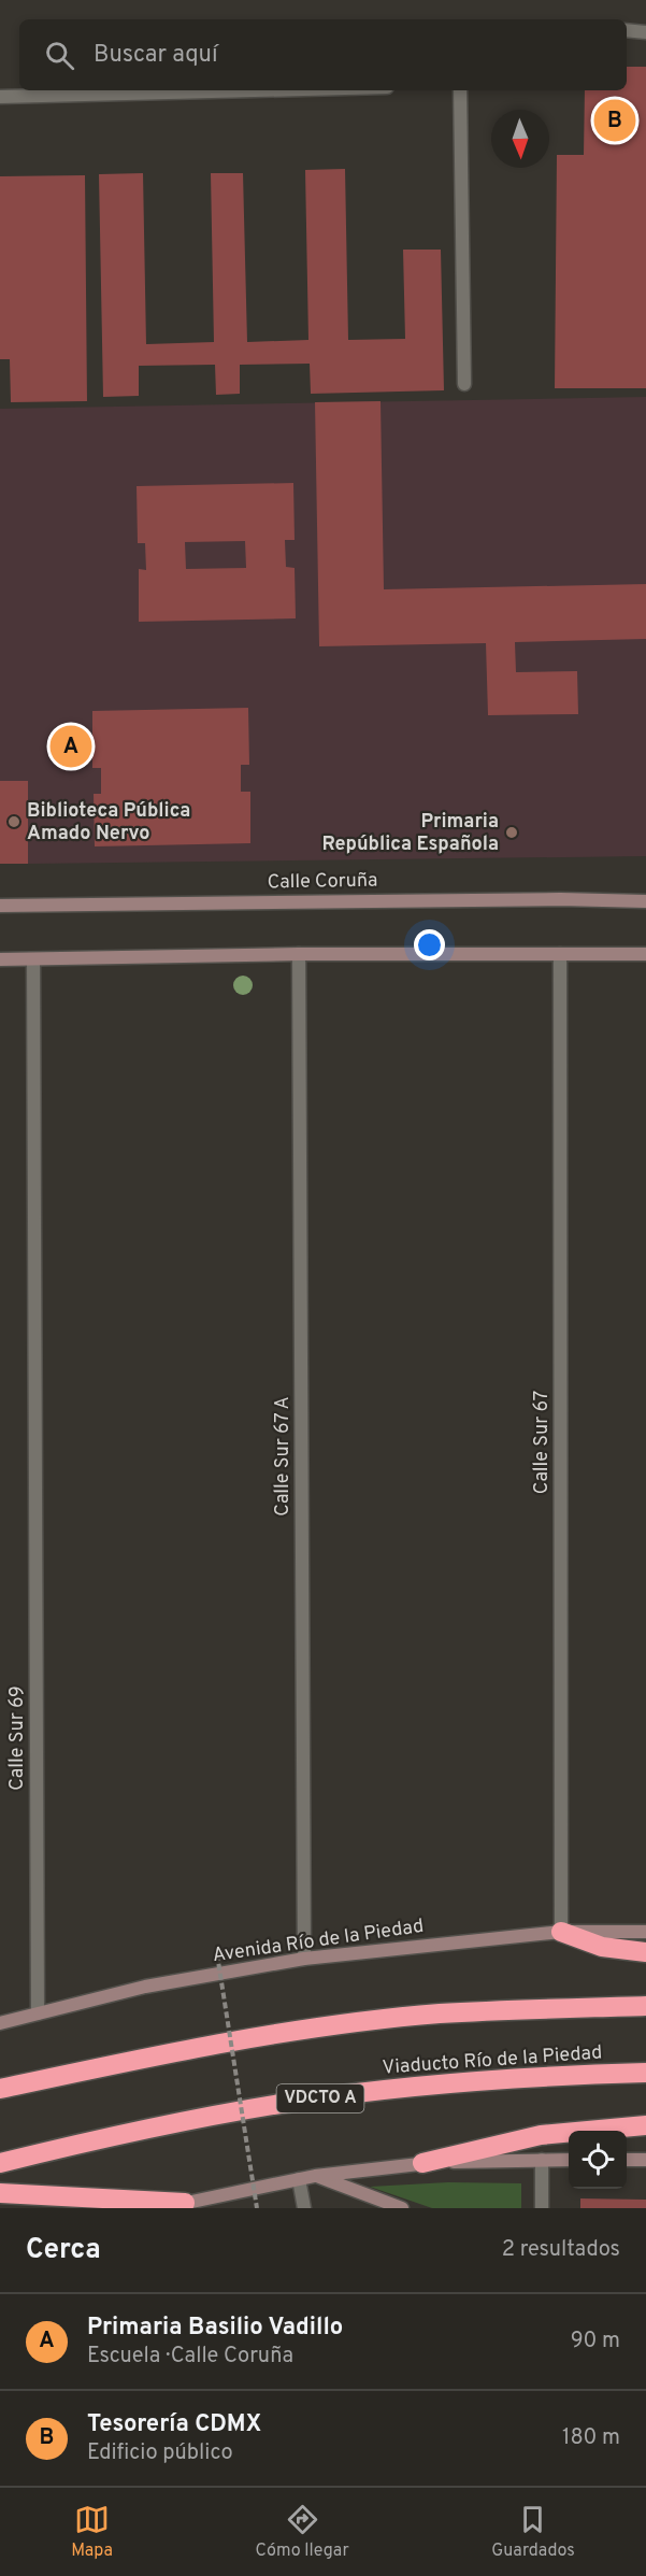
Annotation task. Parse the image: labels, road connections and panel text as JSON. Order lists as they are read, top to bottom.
{
  "streets": {
    "highway": ["Viaducto Río de la Piedad", "VDCTO A"],
    "street": [
      "Calle Coruña",
      "Calle Sur 67",
      "Calle Sur 67 A",
      "Calle Sur 69",
      "Avenida Río de la Piedad"
    ]
  },
  "crossings": [
    ["Calle Sur 67", "Avenida Río de la Piedad"],
    ["Calle Sur 67 A", "Avenida Río de la Piedad"],
    ["Calle Sur 69", "Avenida Río de la Piedad"]
  ],
  "places": ["Biblioteca Pública Amado Nervo", "Primaria República Española"],
  "north": "bottom",
  "page": {
    "search": "Buscar aquí",
    "pins": ["B", "A"],
    "heading": ["Cerca", "2 resultados"],
    "list": [
      {
        "mark": "A",
        "name": "Primaria Basilio Vadillo",
        "note": "Escuela · Calle Coruña",
        "value": "90 m"
      },
      {
        "mark": "B",
        "name": "Tesorería CDMX",
        "note": "Edificio público",
        "value": "180 m"
      }
    ],
    "nav": ["Mapa", "Cómo llegar", "Guardados"]
  }
}
